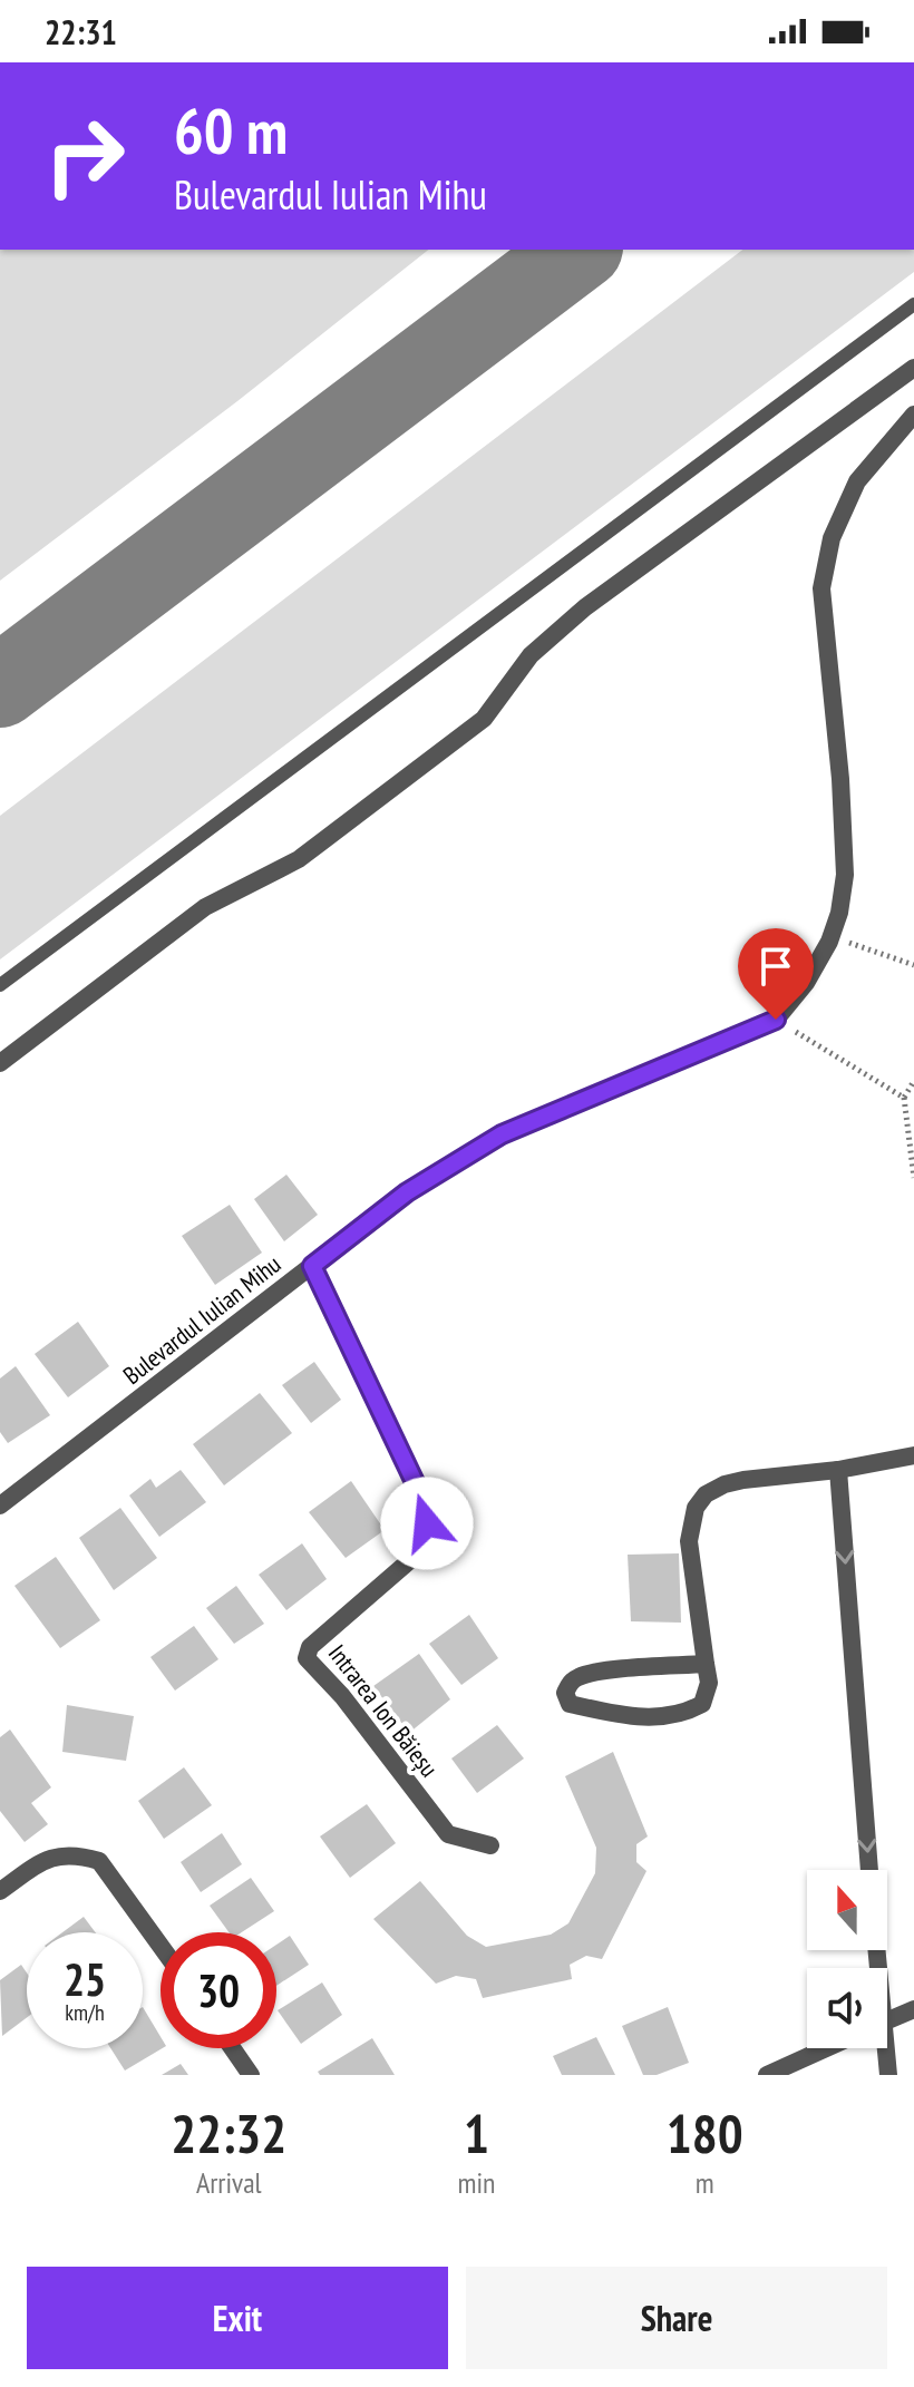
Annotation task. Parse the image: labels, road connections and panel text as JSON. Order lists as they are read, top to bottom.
{
  "streets": {
    "street": ["Bulevardul Iulian Mihu", "Intrarea Ion Băieșu"]
  },
  "crossings": [
    ["Bulevardul Iulian Mihu", "Intrarea Ion Băieșu"]
  ],
  "north": "top",
  "page": {
    "status": "22:31",
    "turn": ["60 m", "Bulevardul Iulian Mihu"],
    "speed": "25 km/h",
    "limit": "30",
    "eta": [
      "22:32",
      "Arrival",
      "1",
      "min",
      "180",
      "m"
    ],
    "buttons": ["Exit", "Share"]
  }
}
